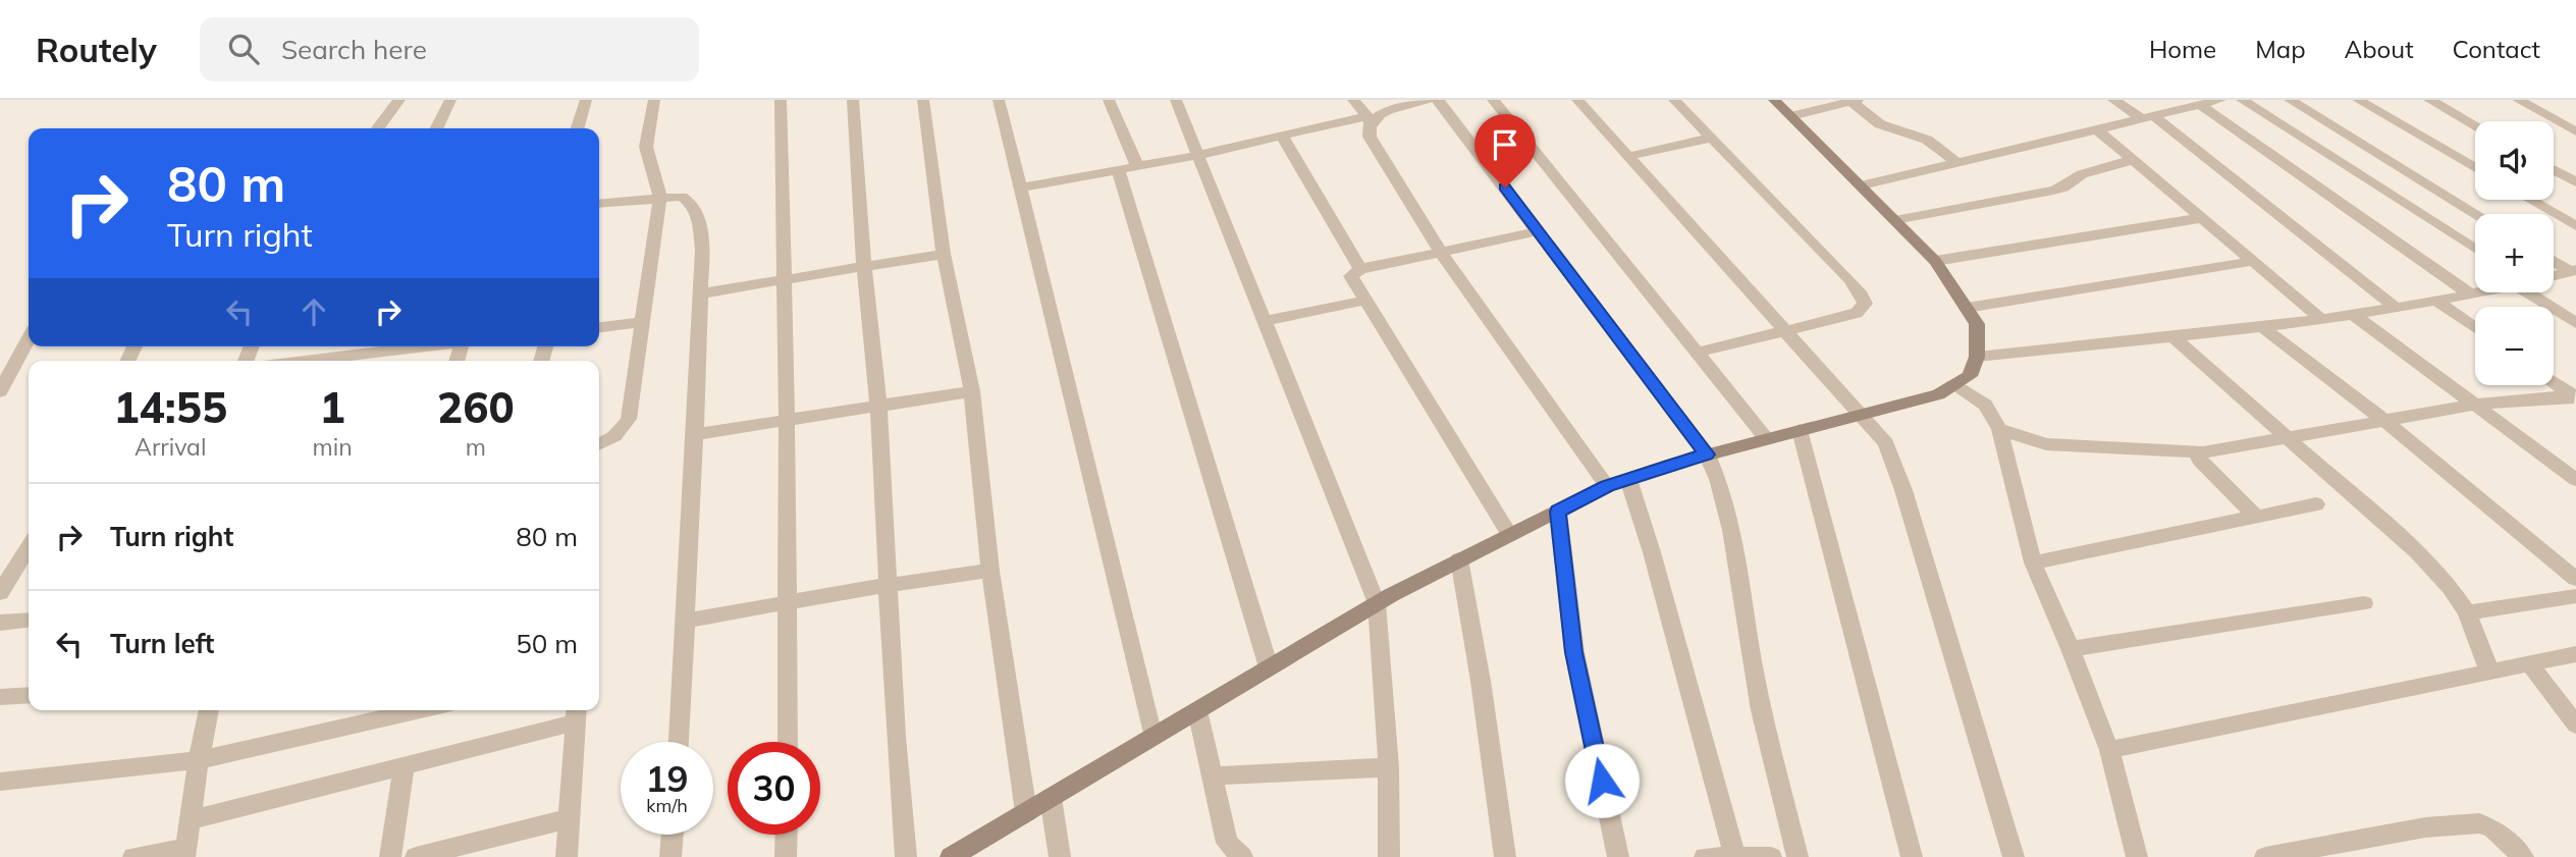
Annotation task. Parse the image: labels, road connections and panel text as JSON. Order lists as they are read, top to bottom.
{
  "page": {
    "header": "Routely",
    "search": "Search here",
    "nav": [
      "Home",
      "Map",
      "About",
      "Contact"
    ],
    "map_buttons": ["+", "−"],
    "turn": ["80 m", "Turn right"],
    "eta": [
      "14:55",
      "Arrival",
      "1",
      "min",
      "260",
      "m"
    ],
    "list": [
      {
        "name": "Turn right",
        "value": "80 m"
      },
      {
        "name": "Turn left",
        "value": "50 m"
      }
    ],
    "speed": "19 km/h",
    "limit": "30"
  }
}
